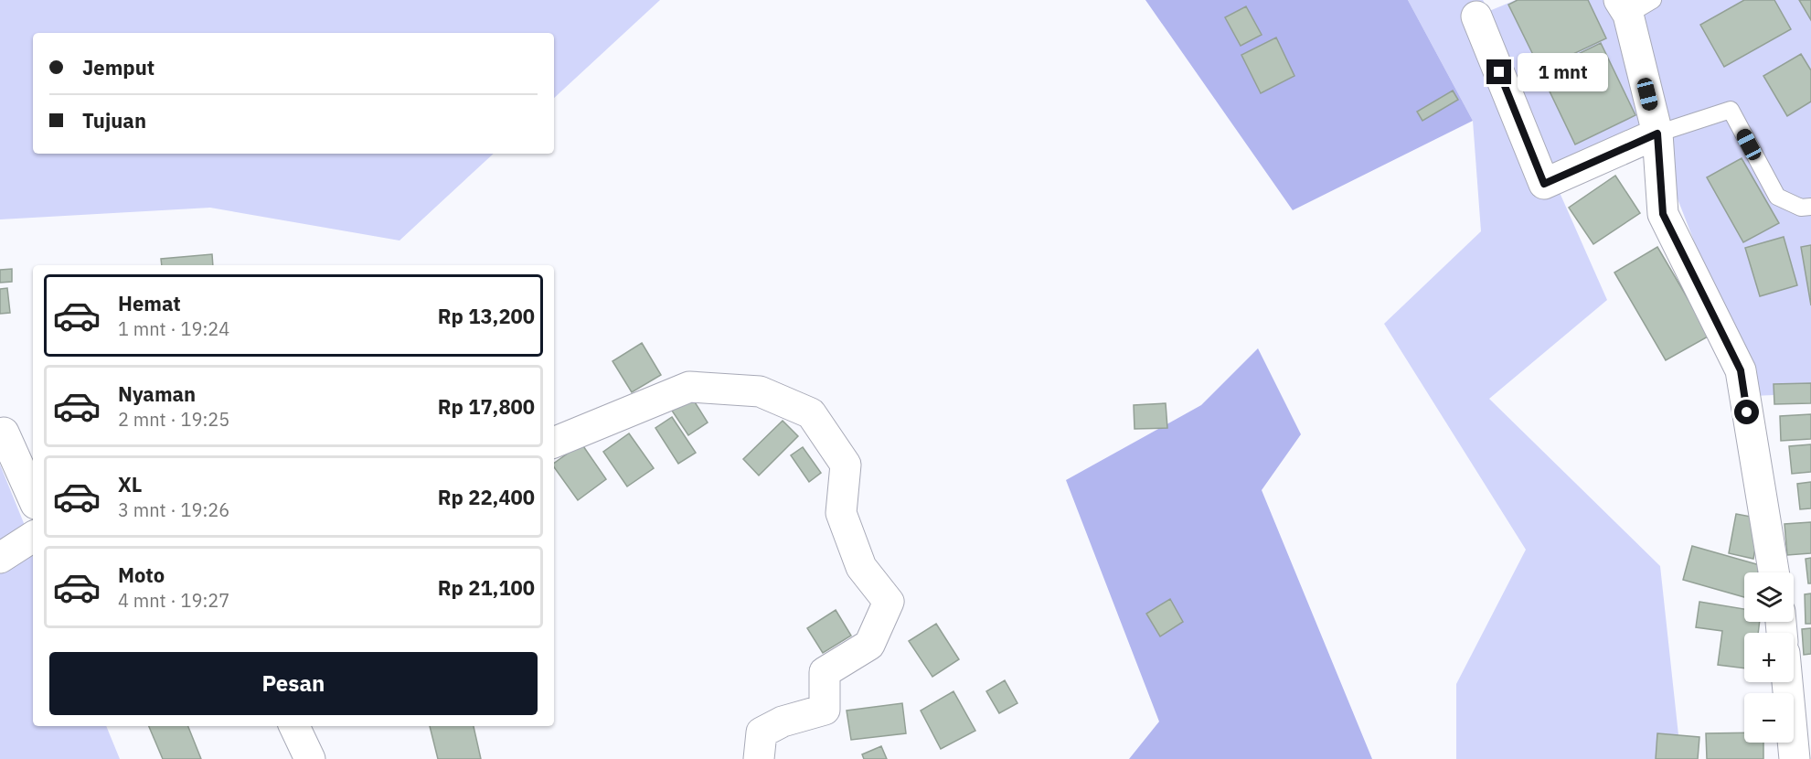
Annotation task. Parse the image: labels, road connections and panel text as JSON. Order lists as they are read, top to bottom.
{
  "page": {
    "banner": ["Jemput", "Tujuan"],
    "bubble": "1 mnt",
    "list": [
      {
        "name": "Hemat",
        "note": "1 mnt · 19:24",
        "value": "Rp 13,200"
      },
      {
        "name": "Nyaman",
        "note": "2 mnt · 19:25",
        "value": "Rp 17,800"
      },
      {
        "name": "XL",
        "note": "3 mnt · 19:26",
        "value": "Rp 22,400"
      },
      {
        "name": "Moto",
        "note": "4 mnt · 19:27",
        "value": "Rp 21,100"
      }
    ],
    "map_buttons": ["+", "−"],
    "buttons": "Pesan"
  }
}
